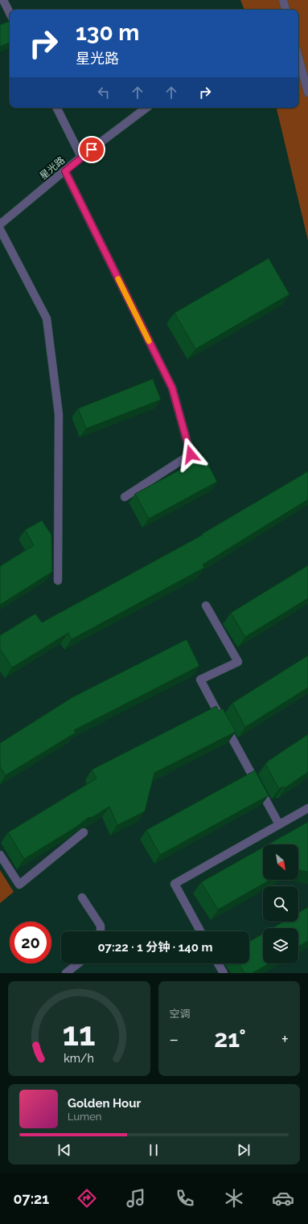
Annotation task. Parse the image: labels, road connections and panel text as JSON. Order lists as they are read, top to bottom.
{
  "streets": {
    "lane": ["星光路"]
  },
  "north": "bottom right",
  "page": {
    "turn": ["130 m", "星光路"],
    "limit": "20",
    "trip": "07:22 · 1 分钟 · 140 m",
    "tile": "空调",
    "heat": ["−", "21°", "+"],
    "song": ["Golden Hour", "Lumen"],
    "tabs": "07:21",
    "gauge": ["11", "km/h"]
  }
}
